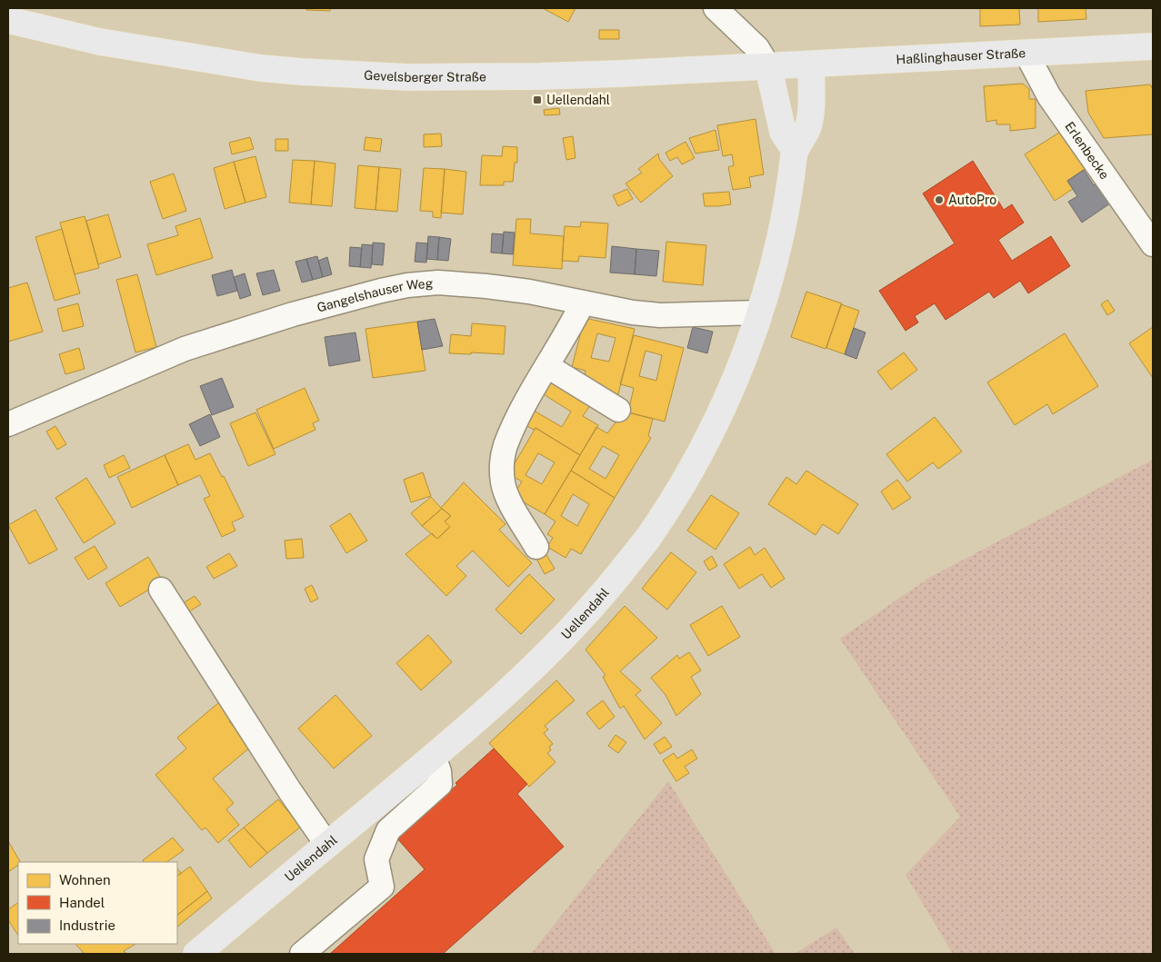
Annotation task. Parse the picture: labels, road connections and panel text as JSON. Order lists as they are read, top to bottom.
{
  "streets": {
    "main road": ["Haßlinghauser Straße", "Gevelsberger Straße", "Uellendahl"],
    "street": ["Erlenbecke", "Gangelshauser Weg"]
  },
  "crossings": [
    ["Haßlinghauser Straße", "Gevelsberger Straße"],
    ["Haßlinghauser Straße", "Erlenbecke"],
    ["Haßlinghauser Straße", "Uellendahl"],
    ["Gangelshauser Weg", "Uellendahl"]
  ],
  "places": {
    "transit": ["Uellendahl"],
    "other": ["AutoPro"]
  },
  "legend": ["Wohnen", "Handel", "Industrie"]
}
